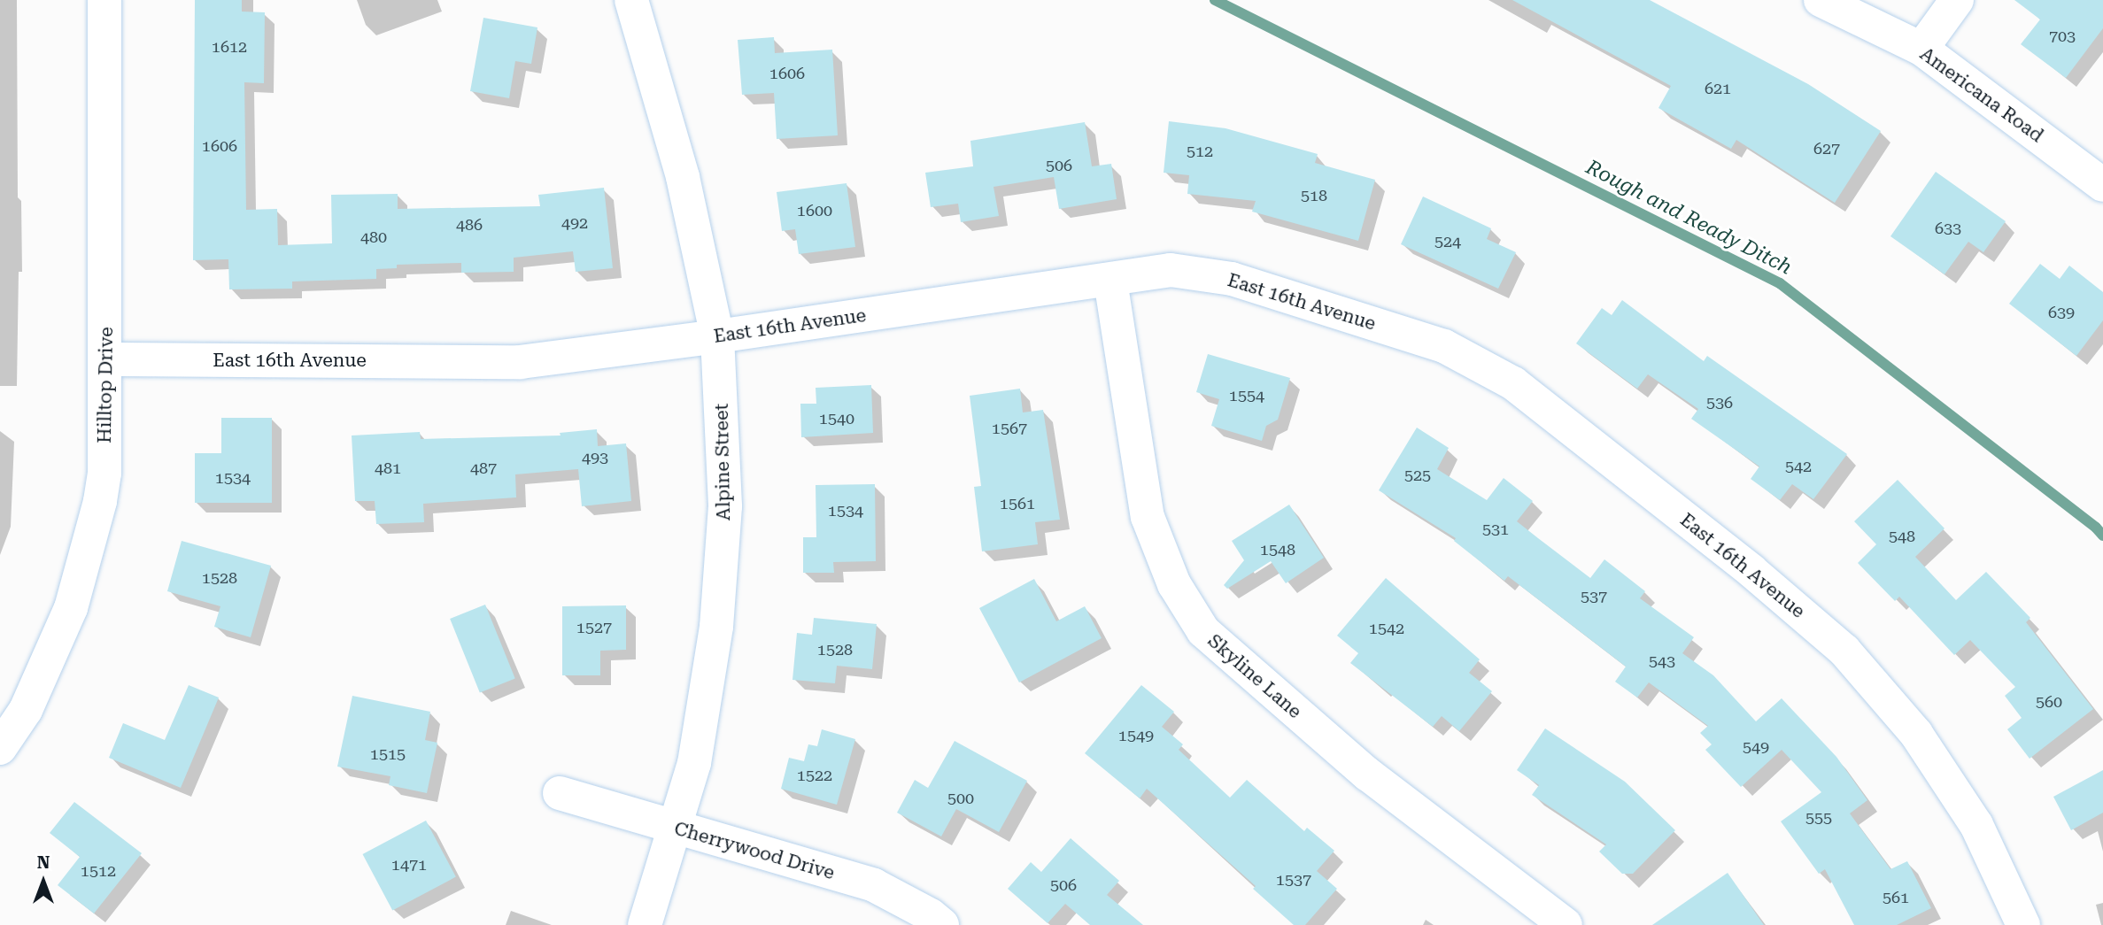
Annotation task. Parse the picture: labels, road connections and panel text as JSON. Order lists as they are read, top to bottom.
{
  "streets": {
    "street": [
      "Americana Road",
      "East 16th Avenue",
      "Hilltop Drive",
      "Alpine Street",
      "Skyline Lane",
      "Cherrywood Drive"
    ]
  },
  "crossings": [
    ["East 16th Avenue", "Hilltop Drive"],
    ["East 16th Avenue", "Alpine Street"],
    ["East 16th Avenue", "Skyline Lane"],
    ["Alpine Street", "Cherrywood Drive"]
  ],
  "water": ["Rough and Ready Ditch"],
  "house_numbers": [
    "703",
    "1612",
    "1606",
    "621",
    "1606",
    "627",
    "512",
    "506",
    "518",
    "1600",
    "492",
    "486",
    "633",
    "480",
    "524",
    "639",
    "1554",
    "536",
    "1540",
    "1567",
    "493",
    "542",
    "481",
    "487",
    "525",
    "1534",
    "1561",
    "1534",
    "531",
    "548",
    "1548",
    "1528",
    "537",
    "1527",
    "1542",
    "1528",
    "543",
    "560",
    "1549",
    "549",
    "1515",
    "1522",
    "500",
    "555",
    "1471",
    "1512",
    "1537",
    "506",
    "561"
  ],
  "north": "top"
}
